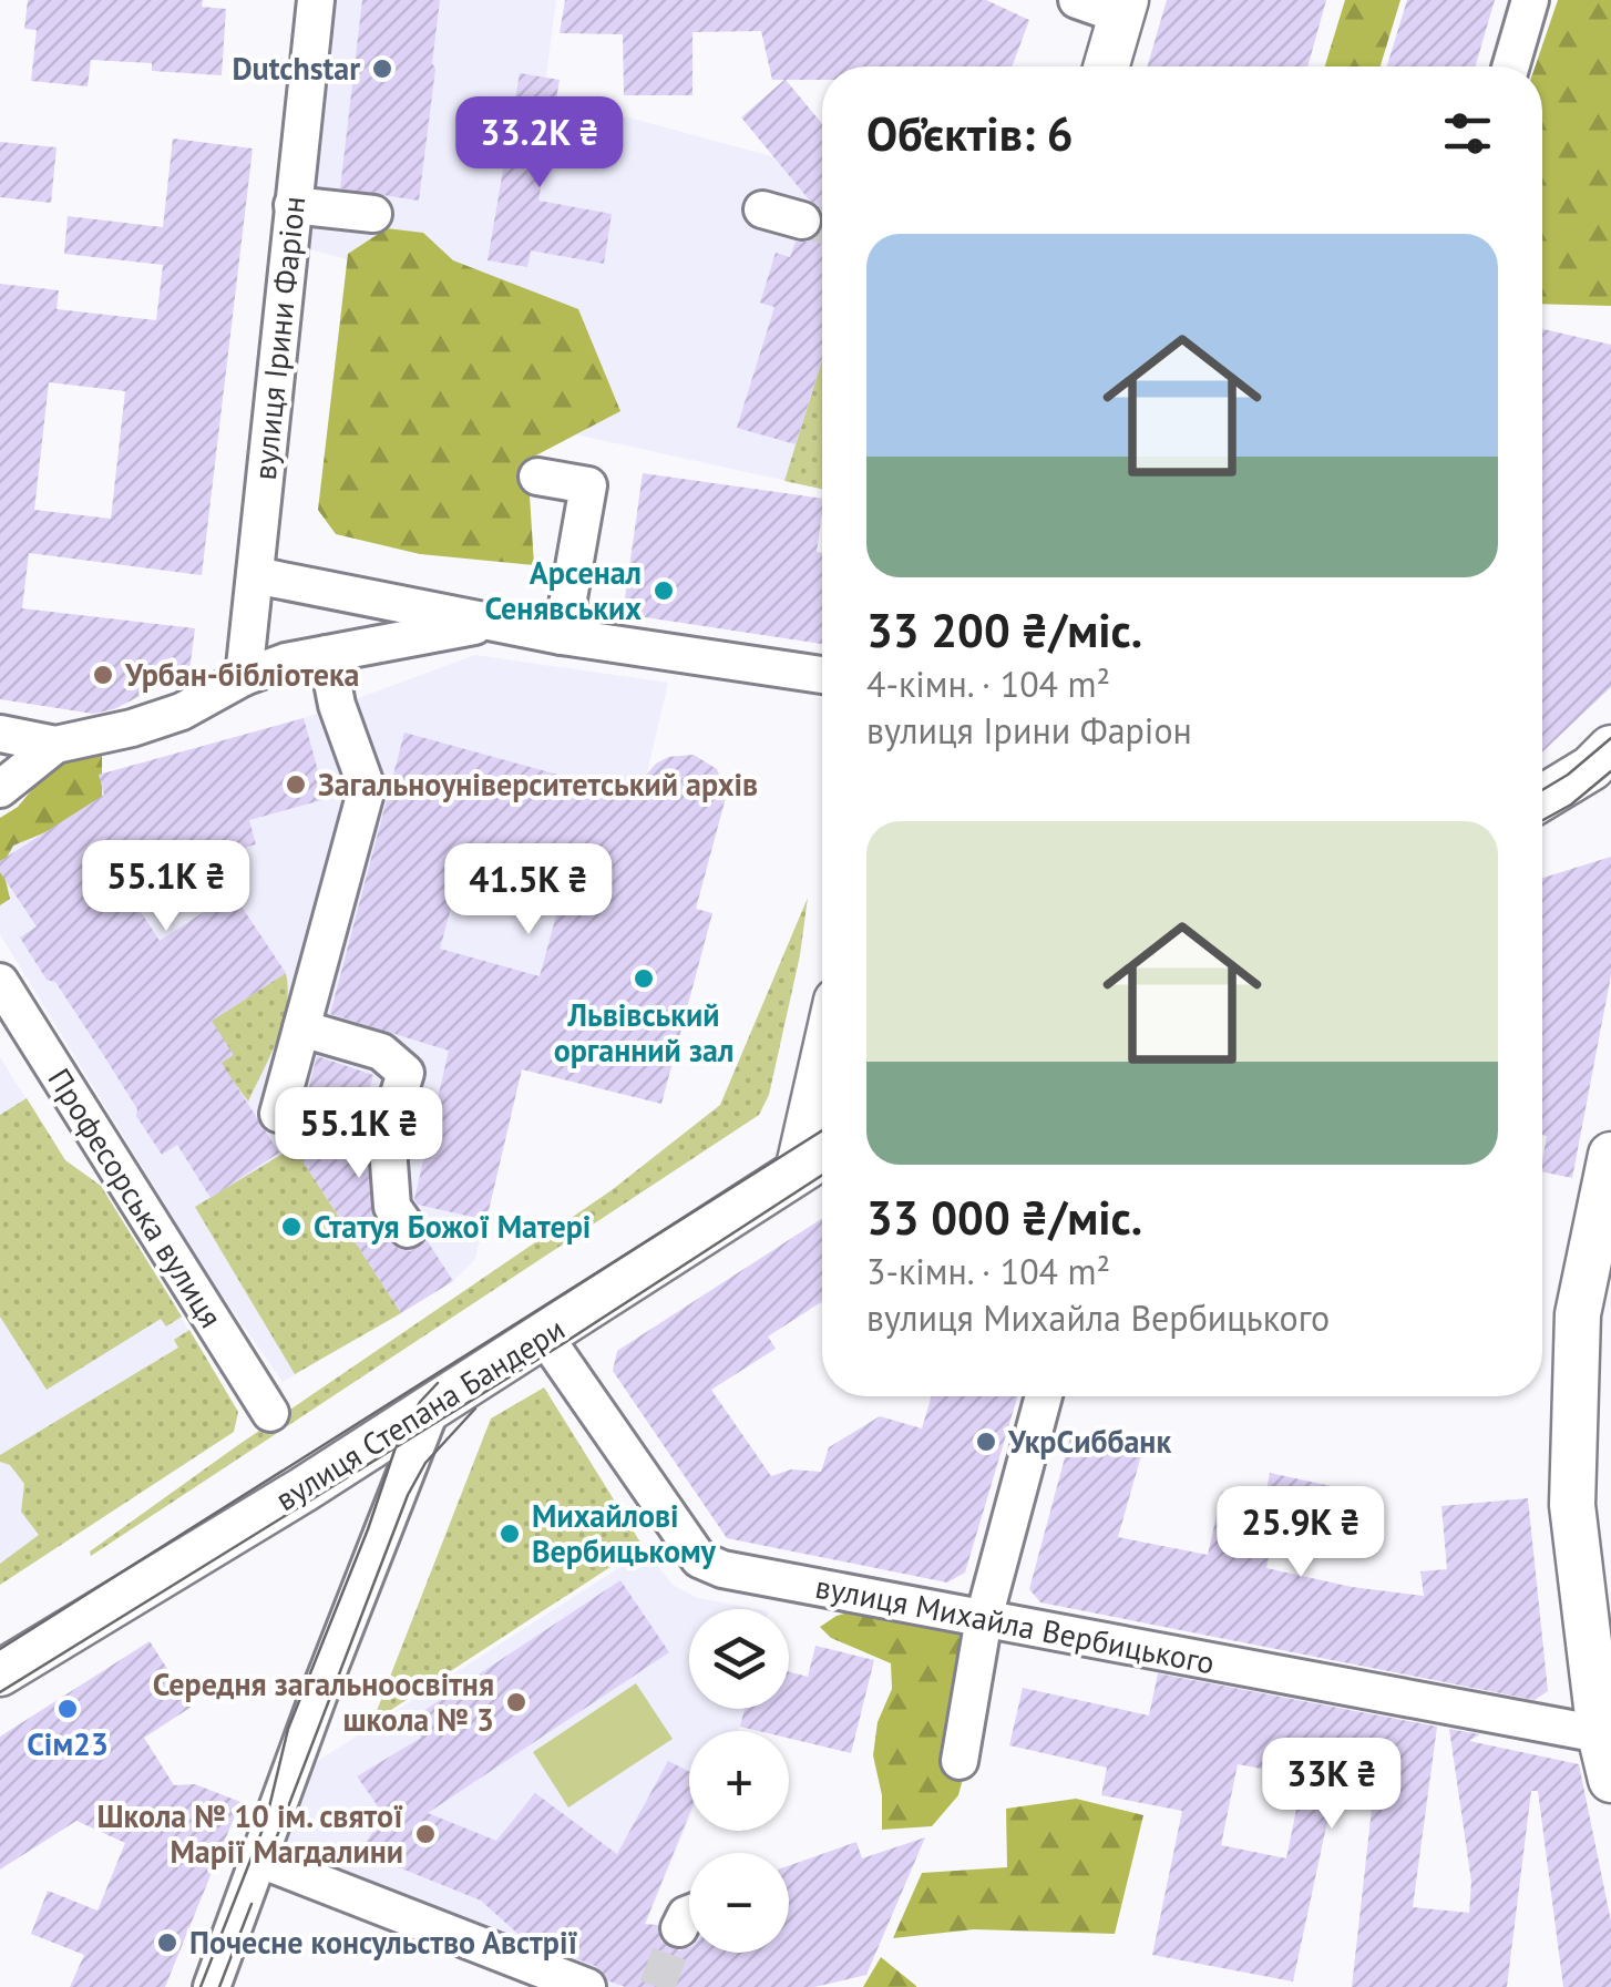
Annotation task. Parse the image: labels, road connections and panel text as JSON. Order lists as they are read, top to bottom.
{
  "streets": {
    "main road": ["вулиця Степана Бандери"],
    "street": ["вулиця Ірини Фаріон", "Професорська вулиця", "вулиця Михайла Вербицького"]
  },
  "crossings": [
    ["вулиця Степана Бандери", "вулиця Михайла Вербицького"]
  ],
  "places": [
    "Dutchstar",
    "Арсенал Сенявських",
    "Урбан-бібліотека",
    "Загальноуніверситетський архів",
    "Львівський органний зал",
    "Статуя Божої Матері",
    "УкрСиббанк",
    "Михайлові Вербицькому",
    "Середня загальноосвітня школа № 3",
    "Сім23",
    "Школа № 10 ім. святої Марії Магдалини",
    "Почесне консульство Австрії"
  ],
  "page": {
    "heading": "Об’єктів: 6",
    "price": [
      "33.2K ₴",
      "55.1K ₴",
      "41.5K ₴",
      "55.1K ₴",
      "25.9K ₴",
      "33K ₴"
    ],
    "list": [
      {
        "name": "33 200 ₴/міс.",
        "note": "4-кімн. · 104 m² · вулиця Ірини Фаріон"
      },
      {
        "name": "33 000 ₴/міс.",
        "note": "3-кімн. · 104 m² · вулиця Михайла Вербицького"
      }
    ],
    "map_buttons": ["+", "−"]
  }
}
